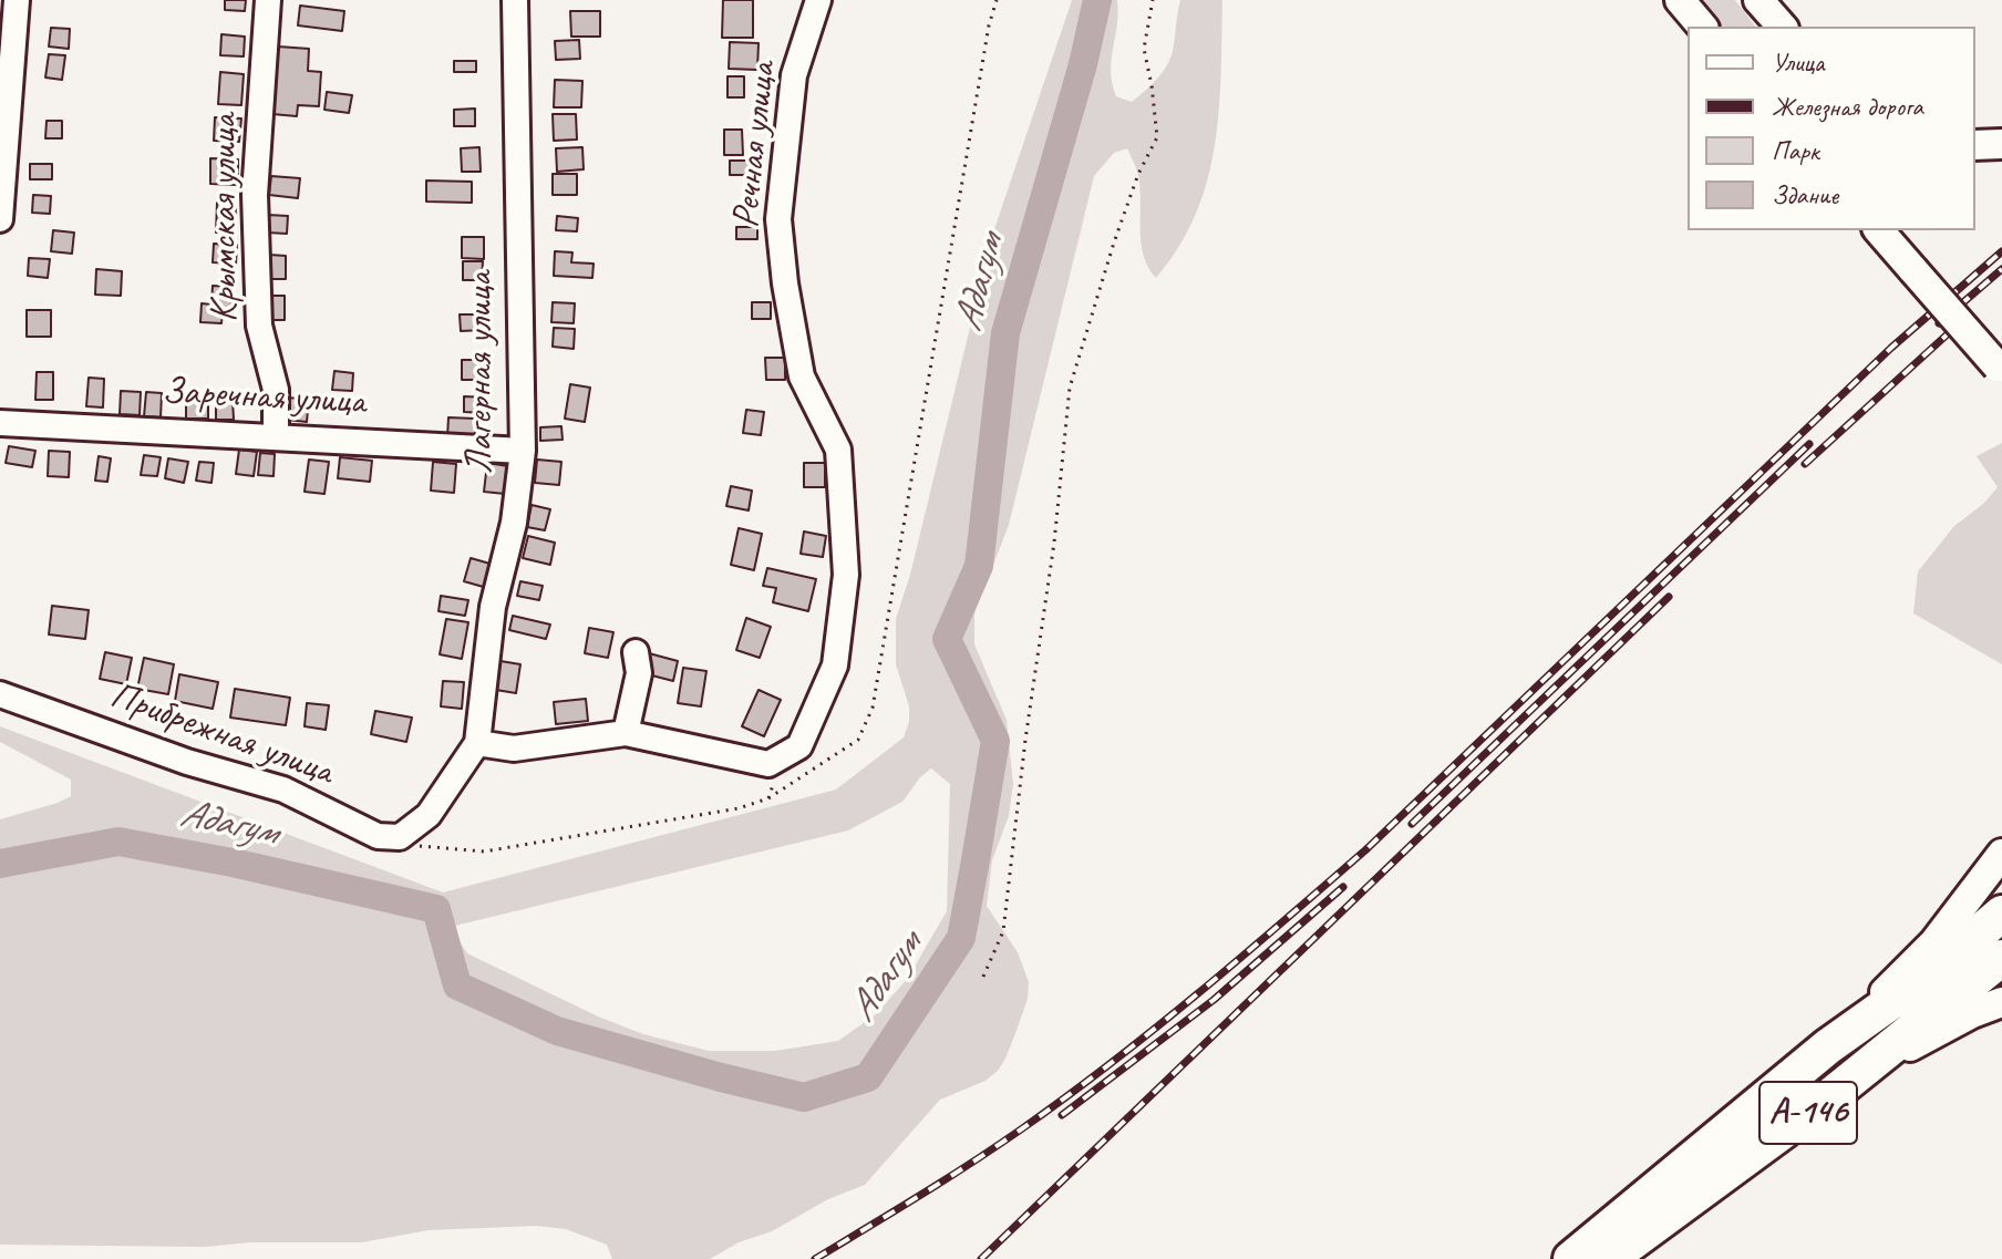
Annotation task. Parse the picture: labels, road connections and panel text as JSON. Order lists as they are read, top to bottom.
{
  "streets": {
    "highway": ["А-146"],
    "street": [
      "Речная улица",
      "Крымская улица",
      "Лагерная улица",
      "Заречная улица",
      "Прибрежная улица"
    ]
  },
  "crossings": [
    ["Крымская улица", "Заречная улица"],
    ["Лагерная улица", "Заречная улица"]
  ],
  "water": ["Адагум"],
  "legend": [
    "Улица",
    "Железная дорога",
    "Парк",
    "Здание"
  ]
}
